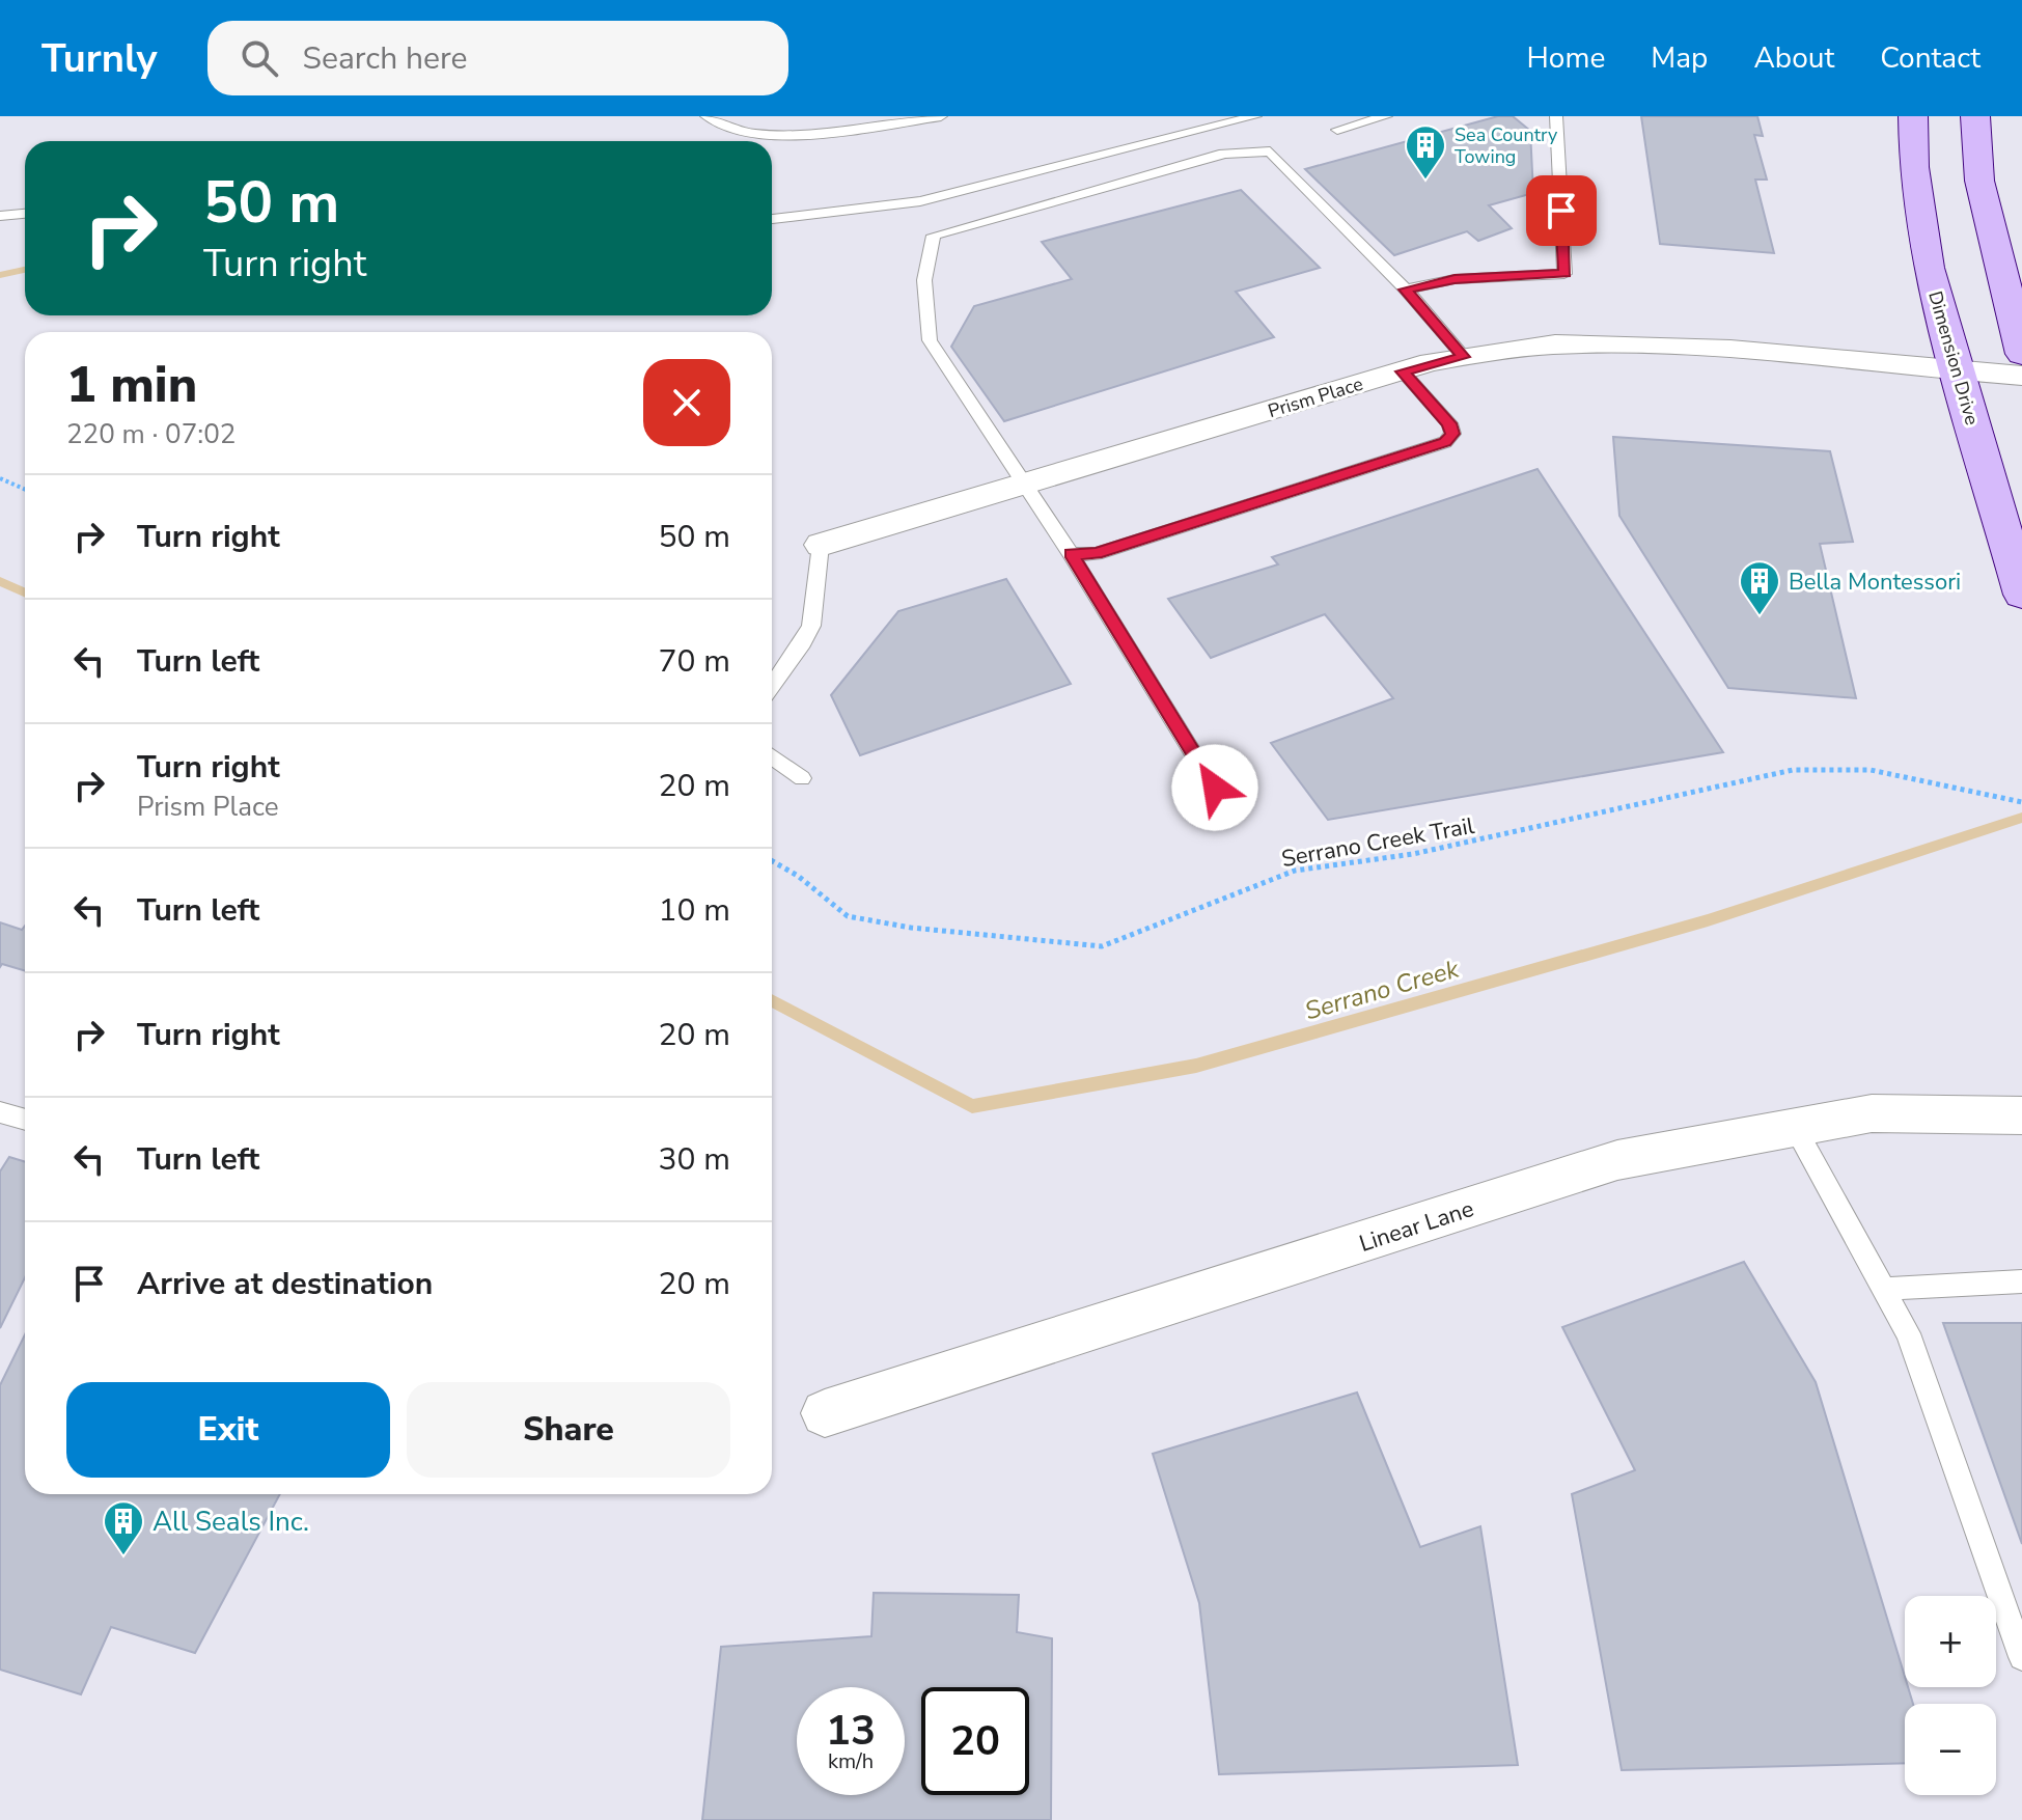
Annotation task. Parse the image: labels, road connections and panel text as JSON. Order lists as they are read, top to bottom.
{
  "streets": {
    "main road": ["Dimension Drive"],
    "street": ["Prism Place", "Linear Lane"],
    "path": ["Serrano Creek Trail"]
  },
  "crossings": [
    ["Dimension Drive", "Prism Place"]
  ],
  "water": ["Serrano Creek"],
  "places": {
    "building": ["Sea Country Towing", "Bella Montessori", "All Seals Inc."]
  },
  "page": {
    "header": "Turnly",
    "search": "Search here",
    "nav": [
      "Home",
      "Map",
      "About",
      "Contact"
    ],
    "turn": ["50 m", "Turn right"],
    "heading": ["1 min", "220 m · 07:02"],
    "list": [
      {
        "name": "Turn right",
        "value": "50 m"
      },
      {
        "name": "Turn left",
        "value": "70 m"
      },
      {
        "name": "Turn right",
        "note": "Prism Place",
        "value": "20 m"
      },
      {
        "name": "Turn left",
        "value": "10 m"
      },
      {
        "name": "Turn right",
        "value": "20 m"
      },
      {
        "name": "Turn left",
        "value": "30 m"
      },
      {
        "name": "Arrive at destination",
        "value": "20 m"
      }
    ],
    "buttons": ["Exit", "Share"],
    "map_buttons": ["+", "−"],
    "speed": "13 km/h",
    "limit": "20"
  }
}
